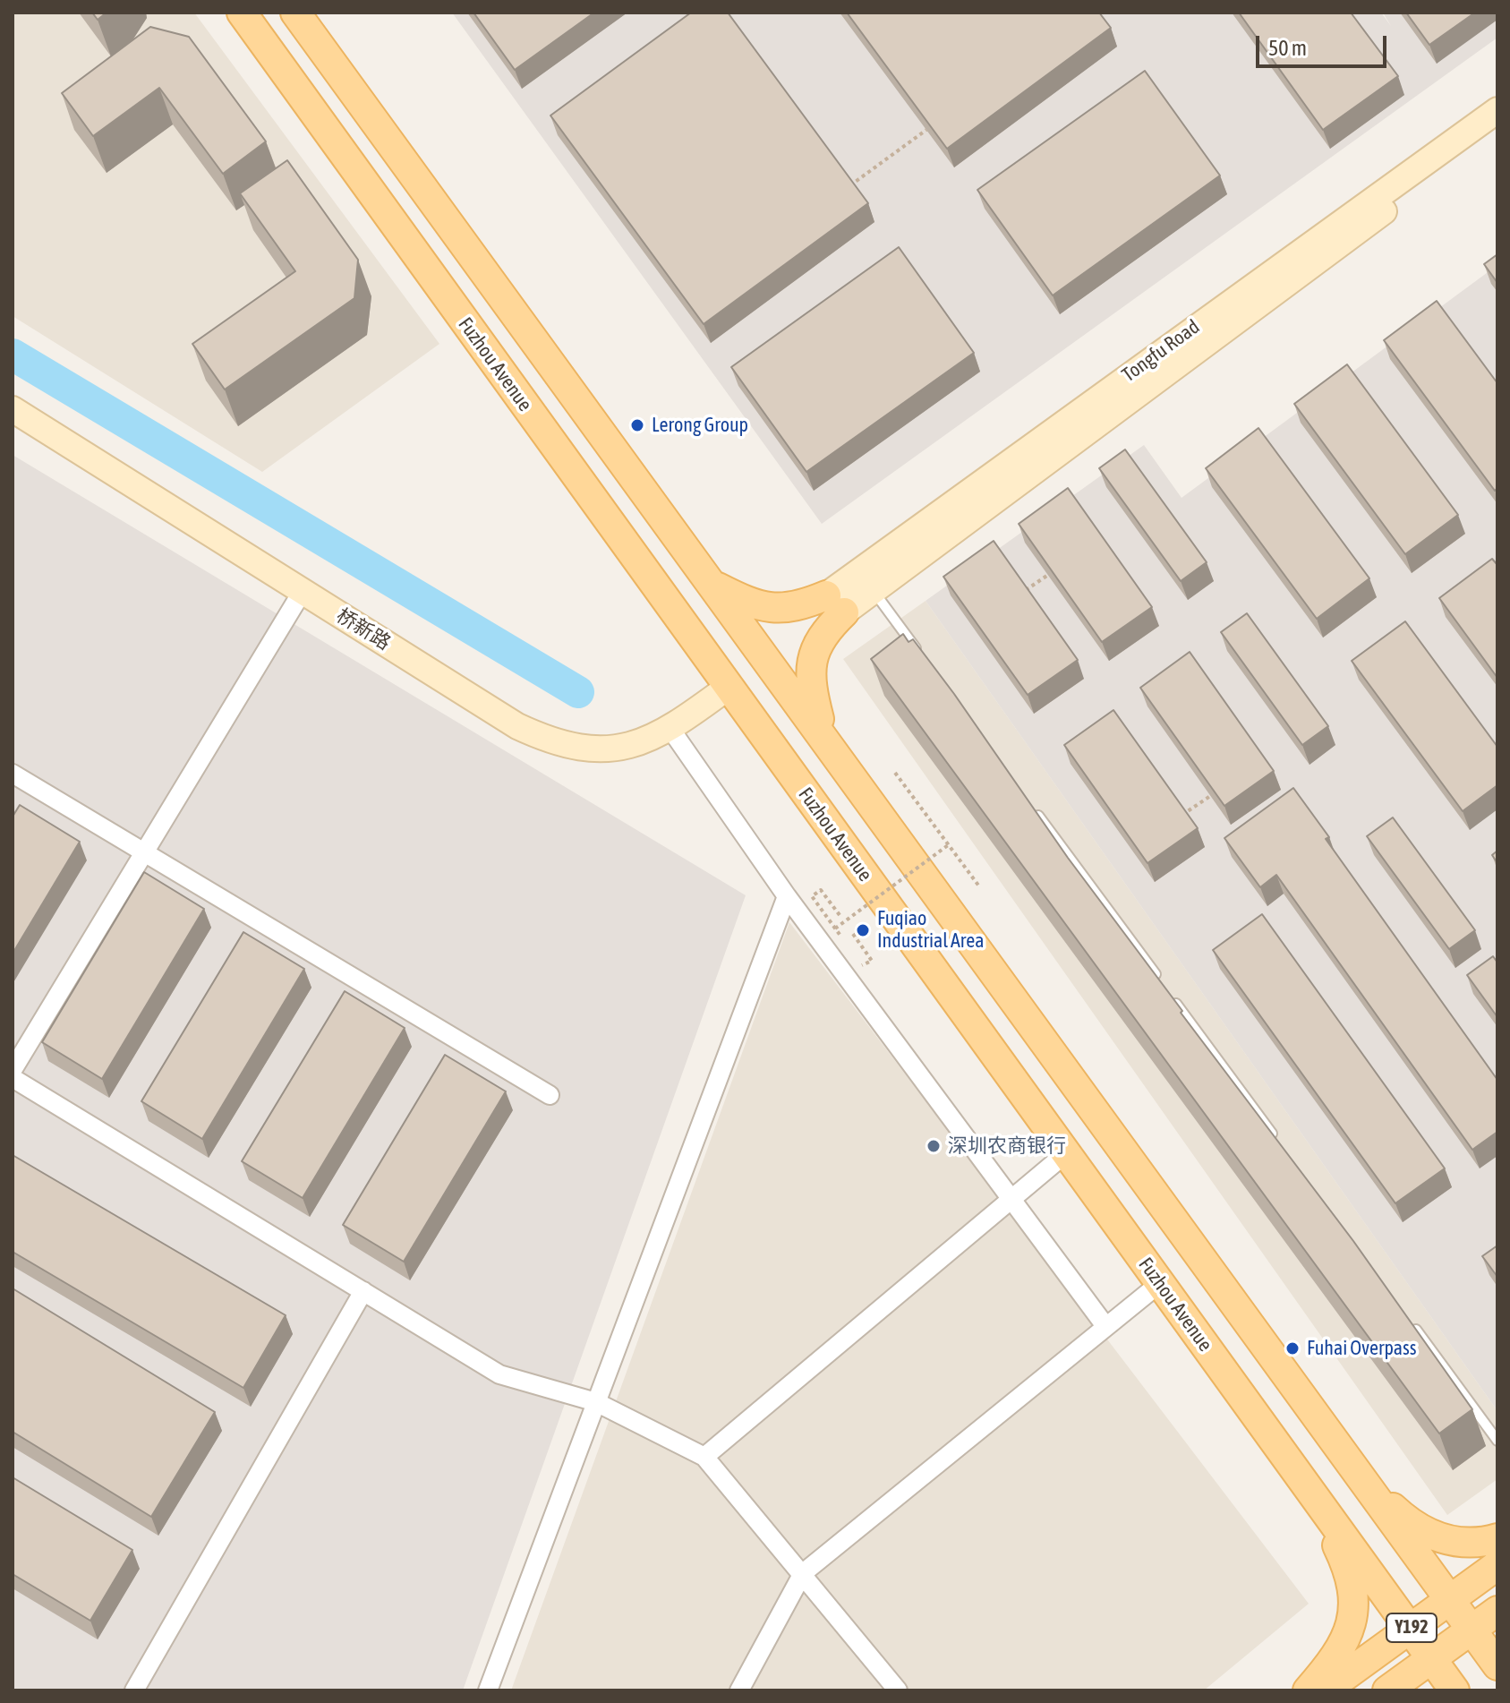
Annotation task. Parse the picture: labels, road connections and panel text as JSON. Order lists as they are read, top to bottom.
{
  "streets": {
    "main road": ["Fuzhou Avenue", "Y192"],
    "street": ["Tongfu Road", "桥新路"]
  },
  "crossings": [
    ["Fuzhou Avenue", "桥新路"],
    ["Fuzhou Avenue", "Y192"]
  ],
  "places": [
    "Lerong Group",
    "Fuqiao Industrial Area",
    "深圳农商银行",
    "Fuhai Overpass"
  ],
  "scale_bar": "50 m"
}
